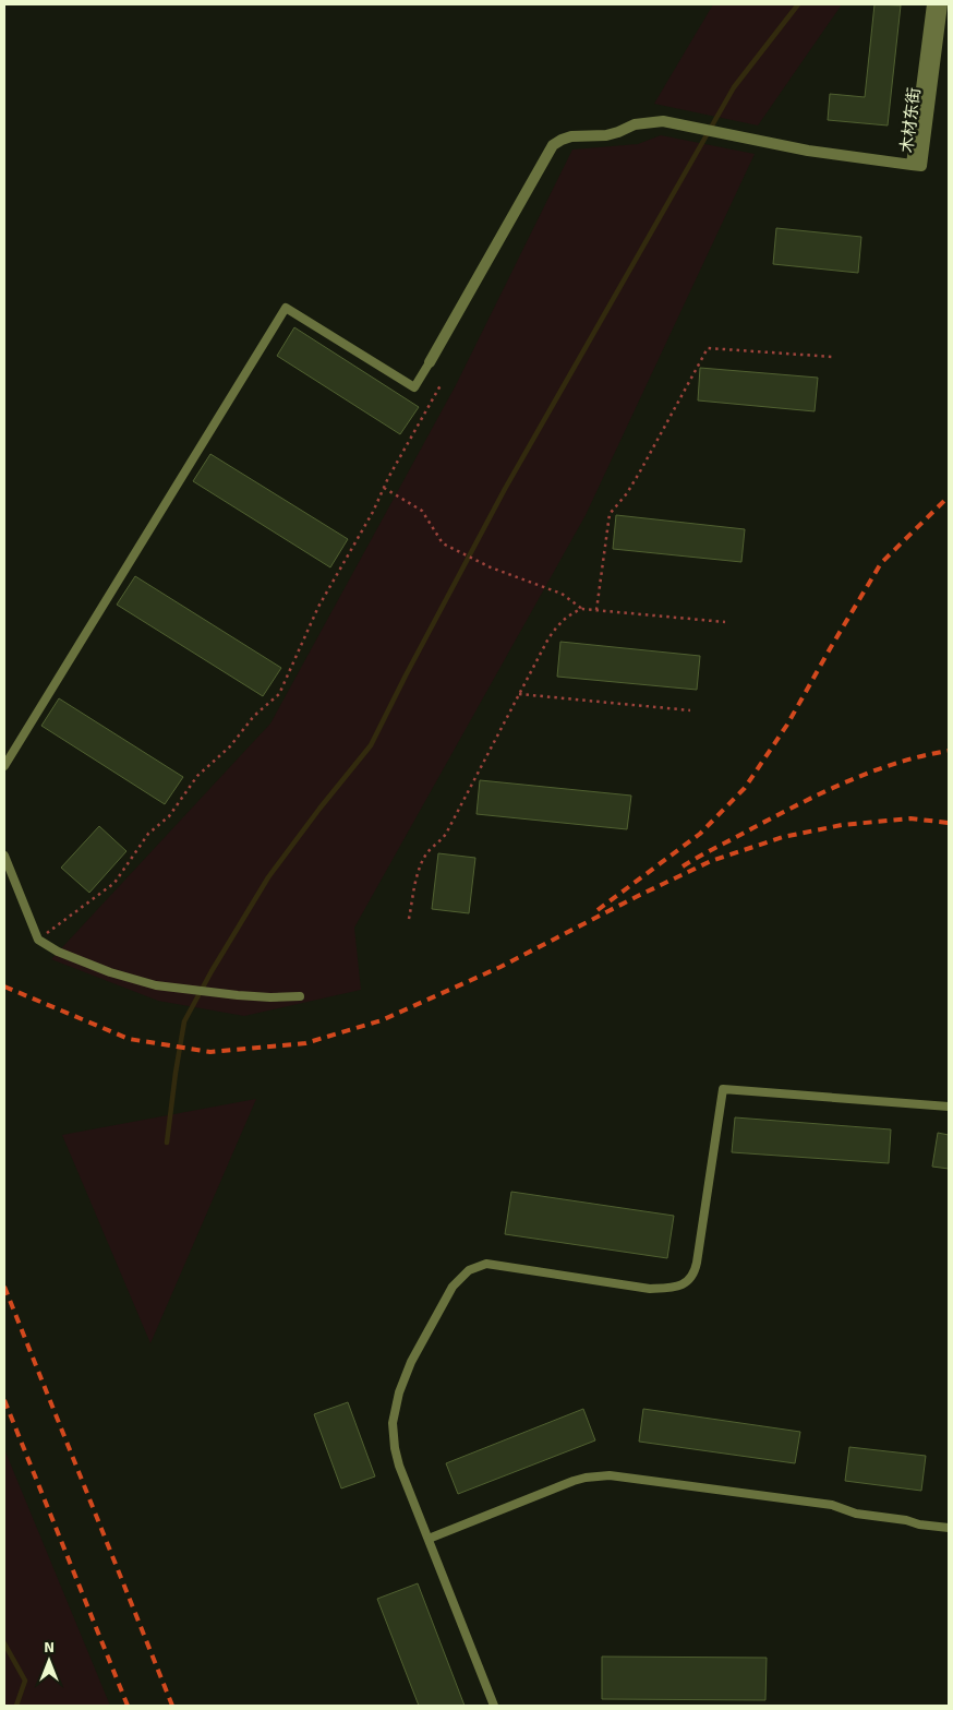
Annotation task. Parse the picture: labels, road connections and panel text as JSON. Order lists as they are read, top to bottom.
{
  "streets": {
    "street": ["木材东街"]
  },
  "north": "top"
}
